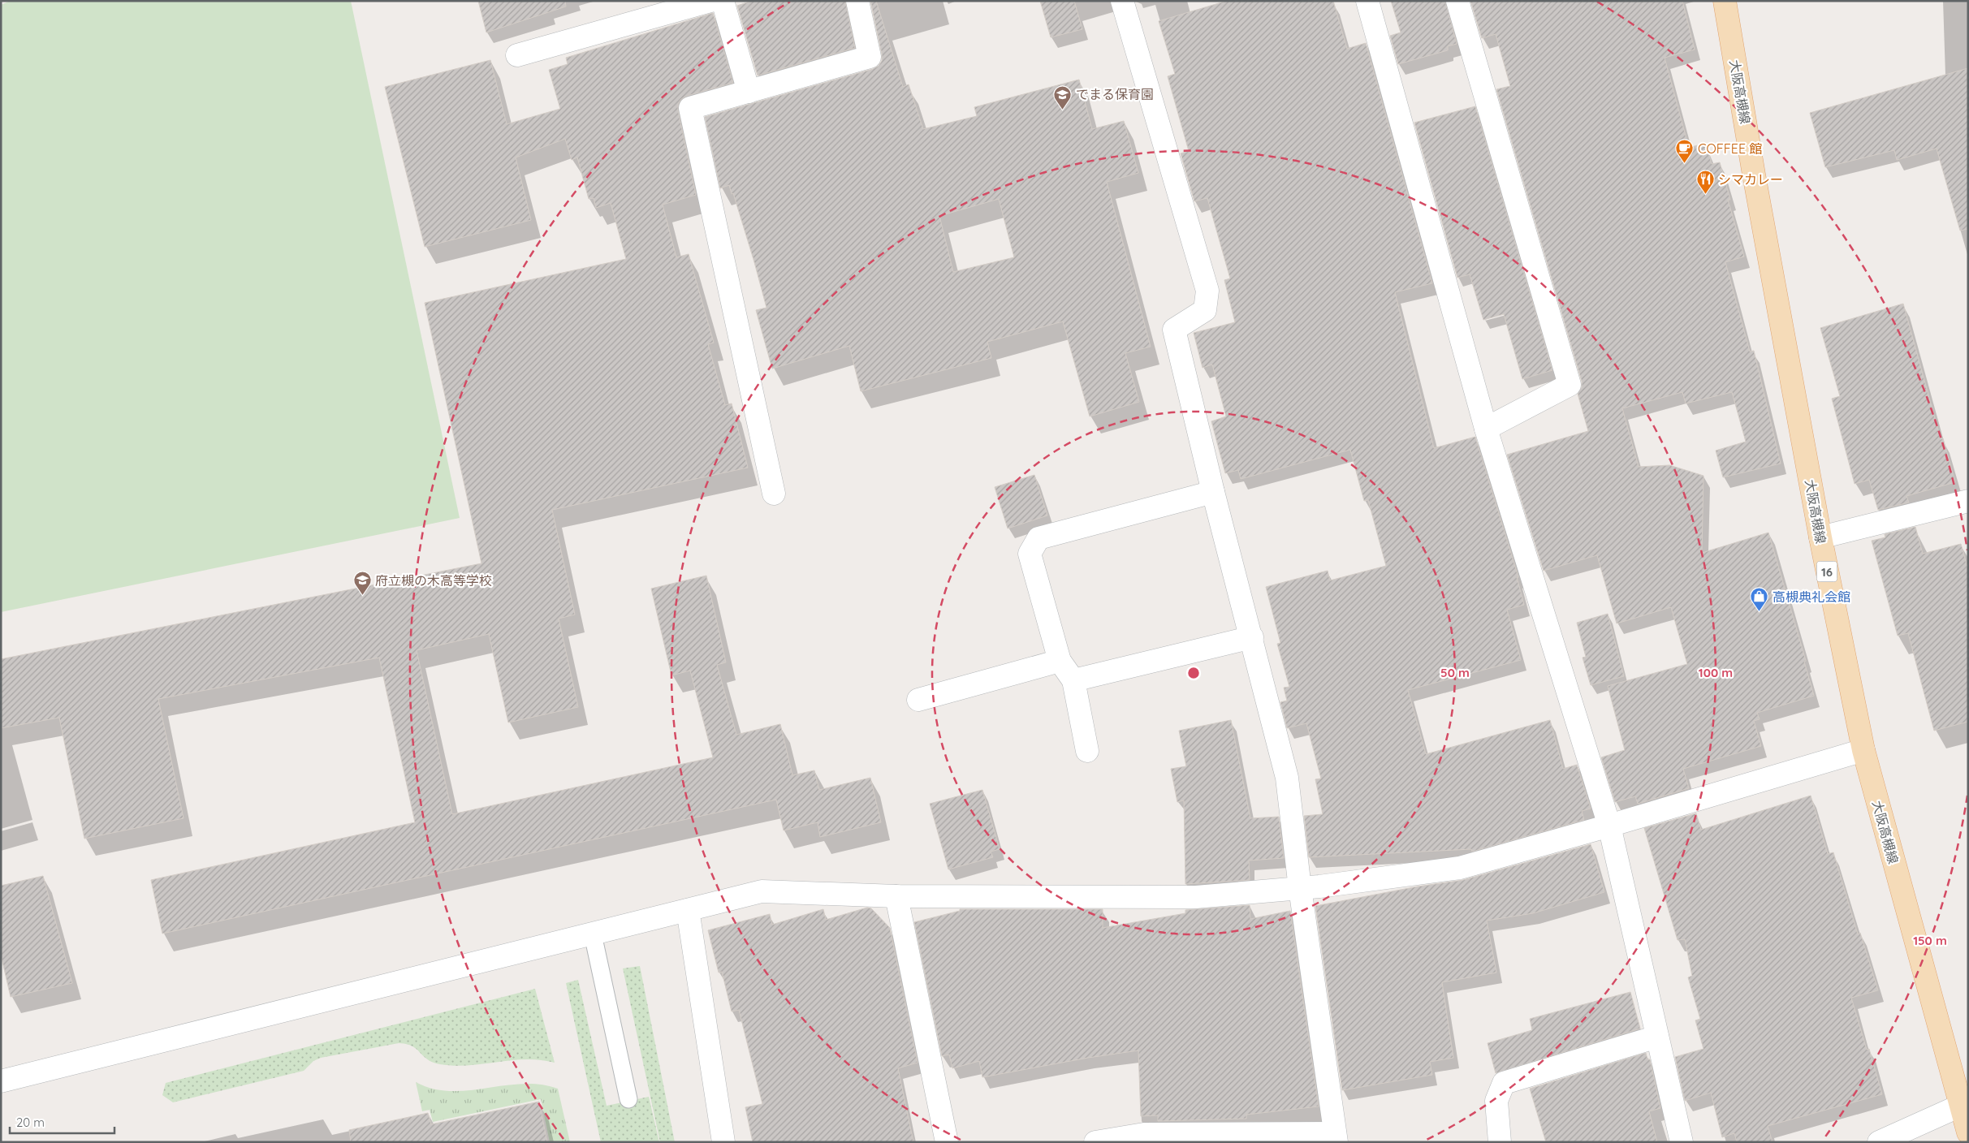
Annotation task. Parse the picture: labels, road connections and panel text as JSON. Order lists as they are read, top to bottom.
{
  "streets": {
    "main road": ["大阪高槻線", "16"]
  },
  "places": {
    "school or university": ["でまる保育園", "府立槻の木高等学校"],
    "cafe": ["COFFEE 館"],
    "restaurant": ["シマカレー"],
    "shop": ["高槻典礼会館"]
  },
  "scale_bar": "20 m",
  "rings": ["50 m", "100 m", "150 m"]
}
